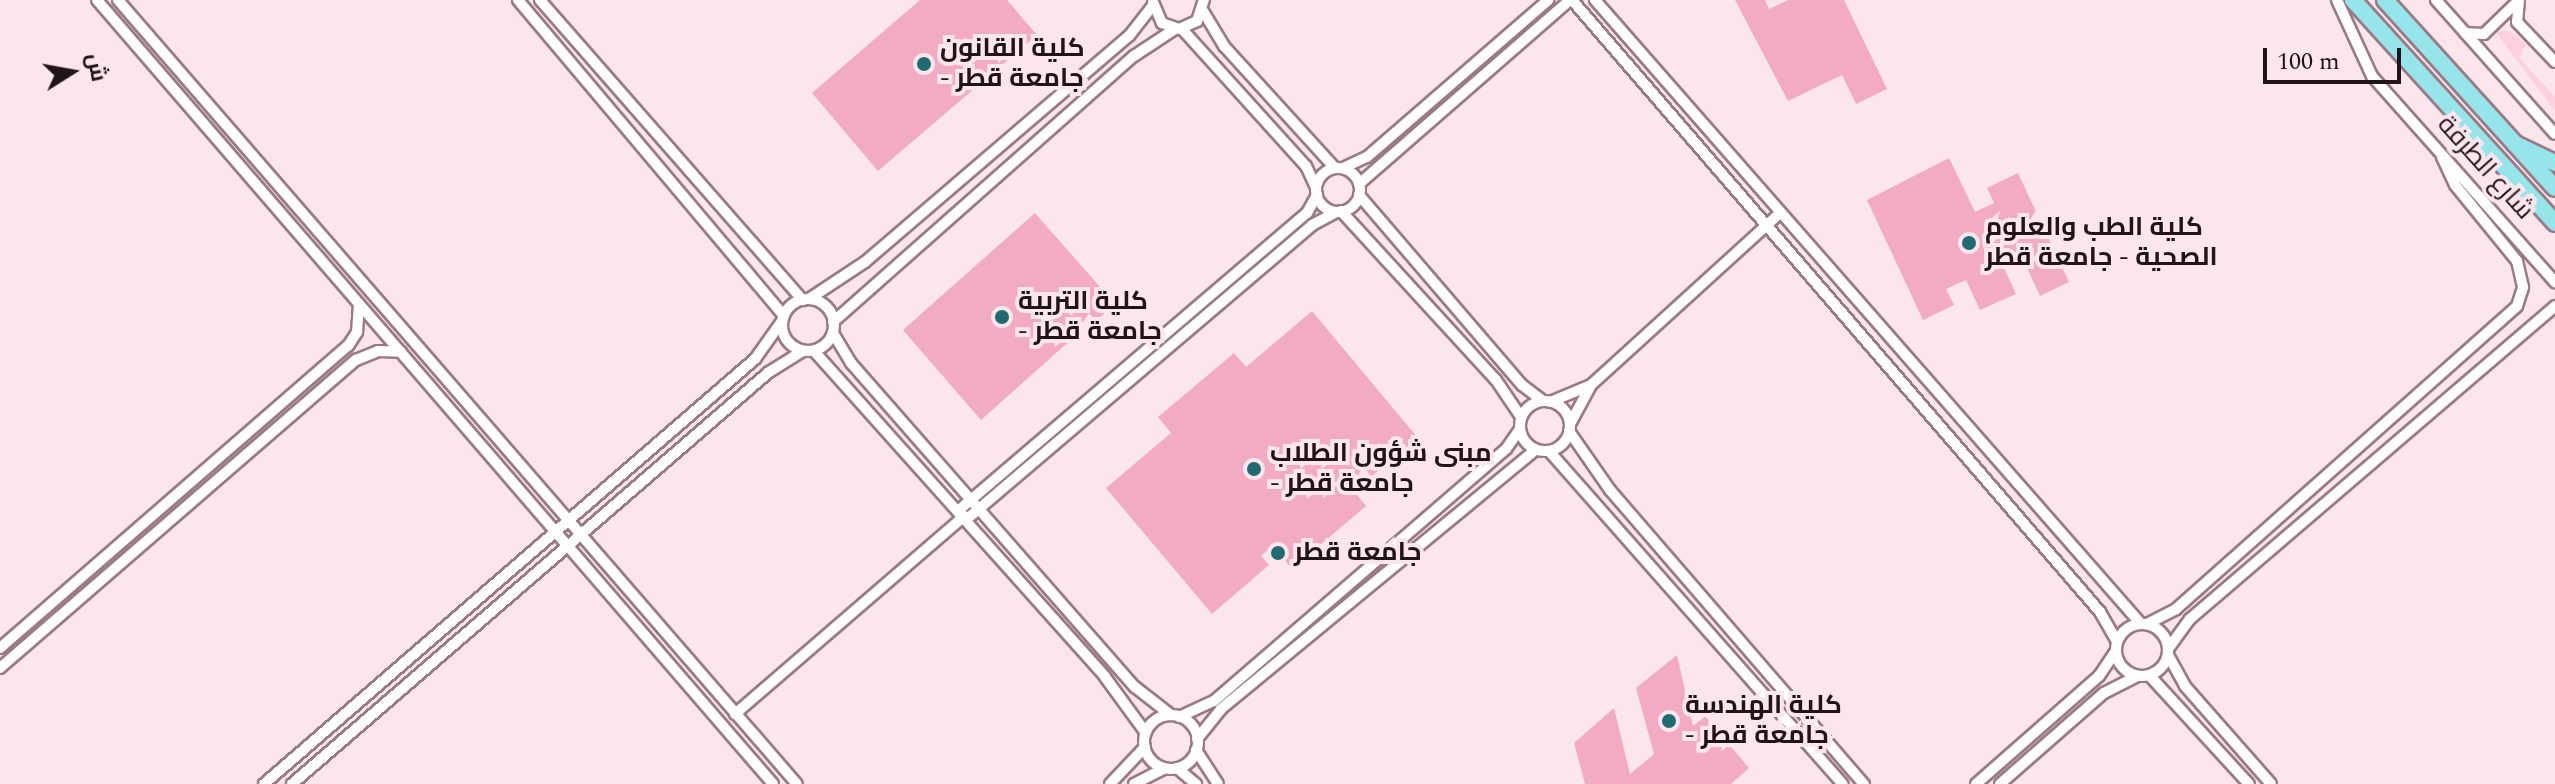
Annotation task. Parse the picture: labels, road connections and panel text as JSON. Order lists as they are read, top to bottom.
{
  "streets": {
    "main road": ["شارع الطرفة"]
  },
  "places": [
    "كلية القانون - جامعة قطر",
    "كلية الطب والعلوم الصحية - جامعة قطر",
    "كلية التربية - جامعة قطر",
    "مبنى شؤون الطلاب - جامعة قطر",
    "جامعة قطر",
    "كلية الهندسة - جامعة قطر"
  ],
  "scale_bar": "100 m",
  "north": "right"
}
